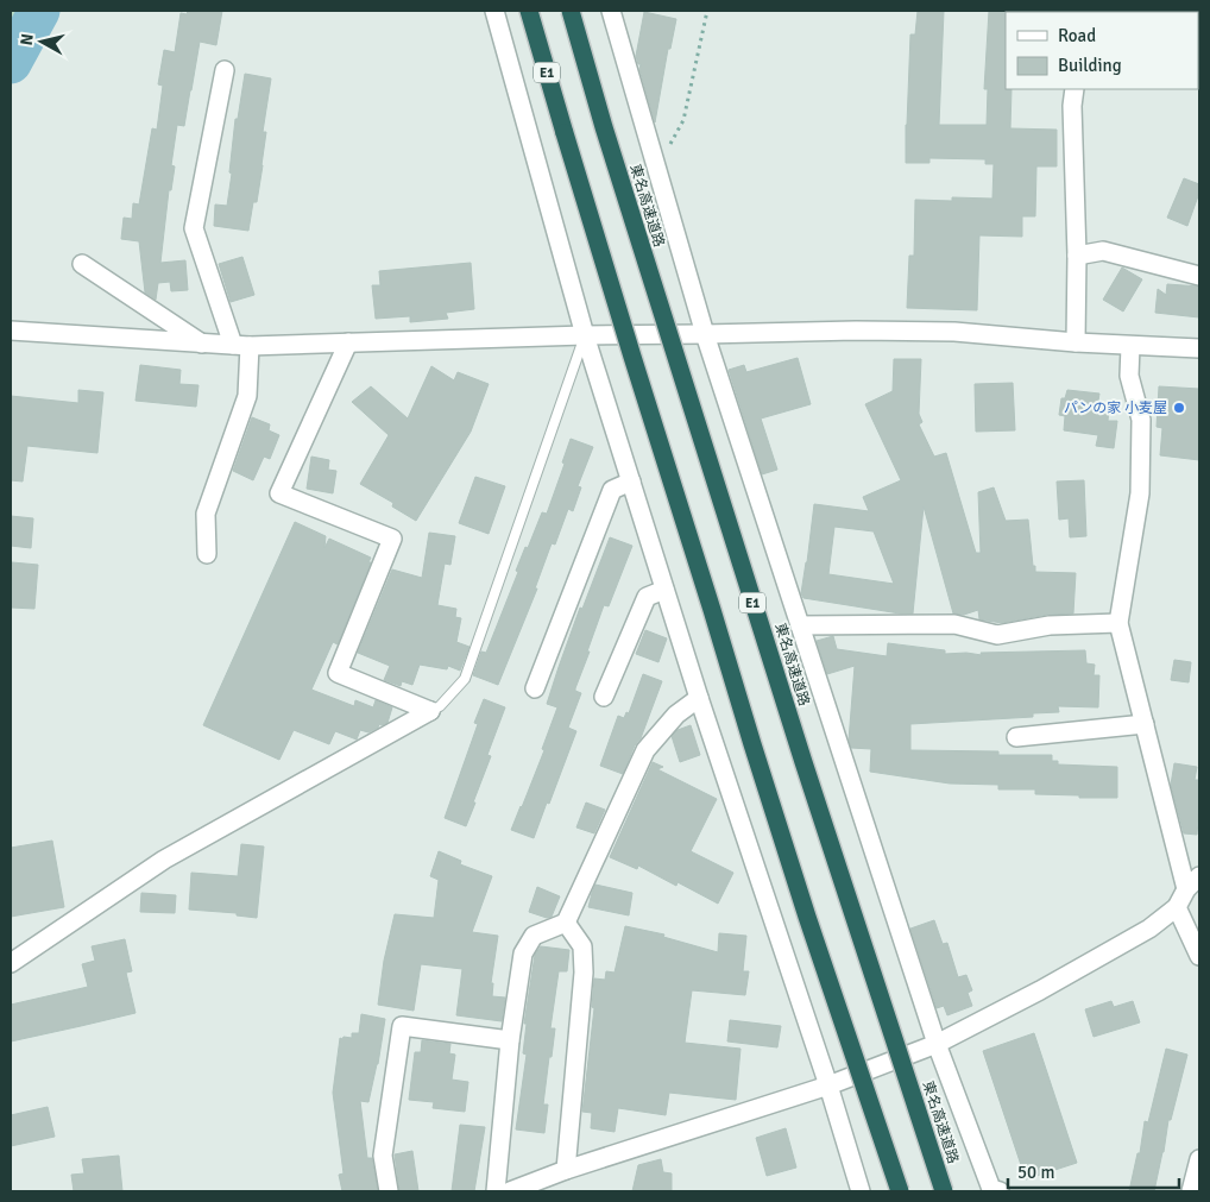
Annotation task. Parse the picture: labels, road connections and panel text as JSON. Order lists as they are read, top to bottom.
{
  "streets": {
    "highway": ["E1", "東名高速道路"]
  },
  "places": ["パンの家 小麦屋"],
  "legend": ["Road", "Building"],
  "scale_bar": "50 m",
  "north": "left"
}
